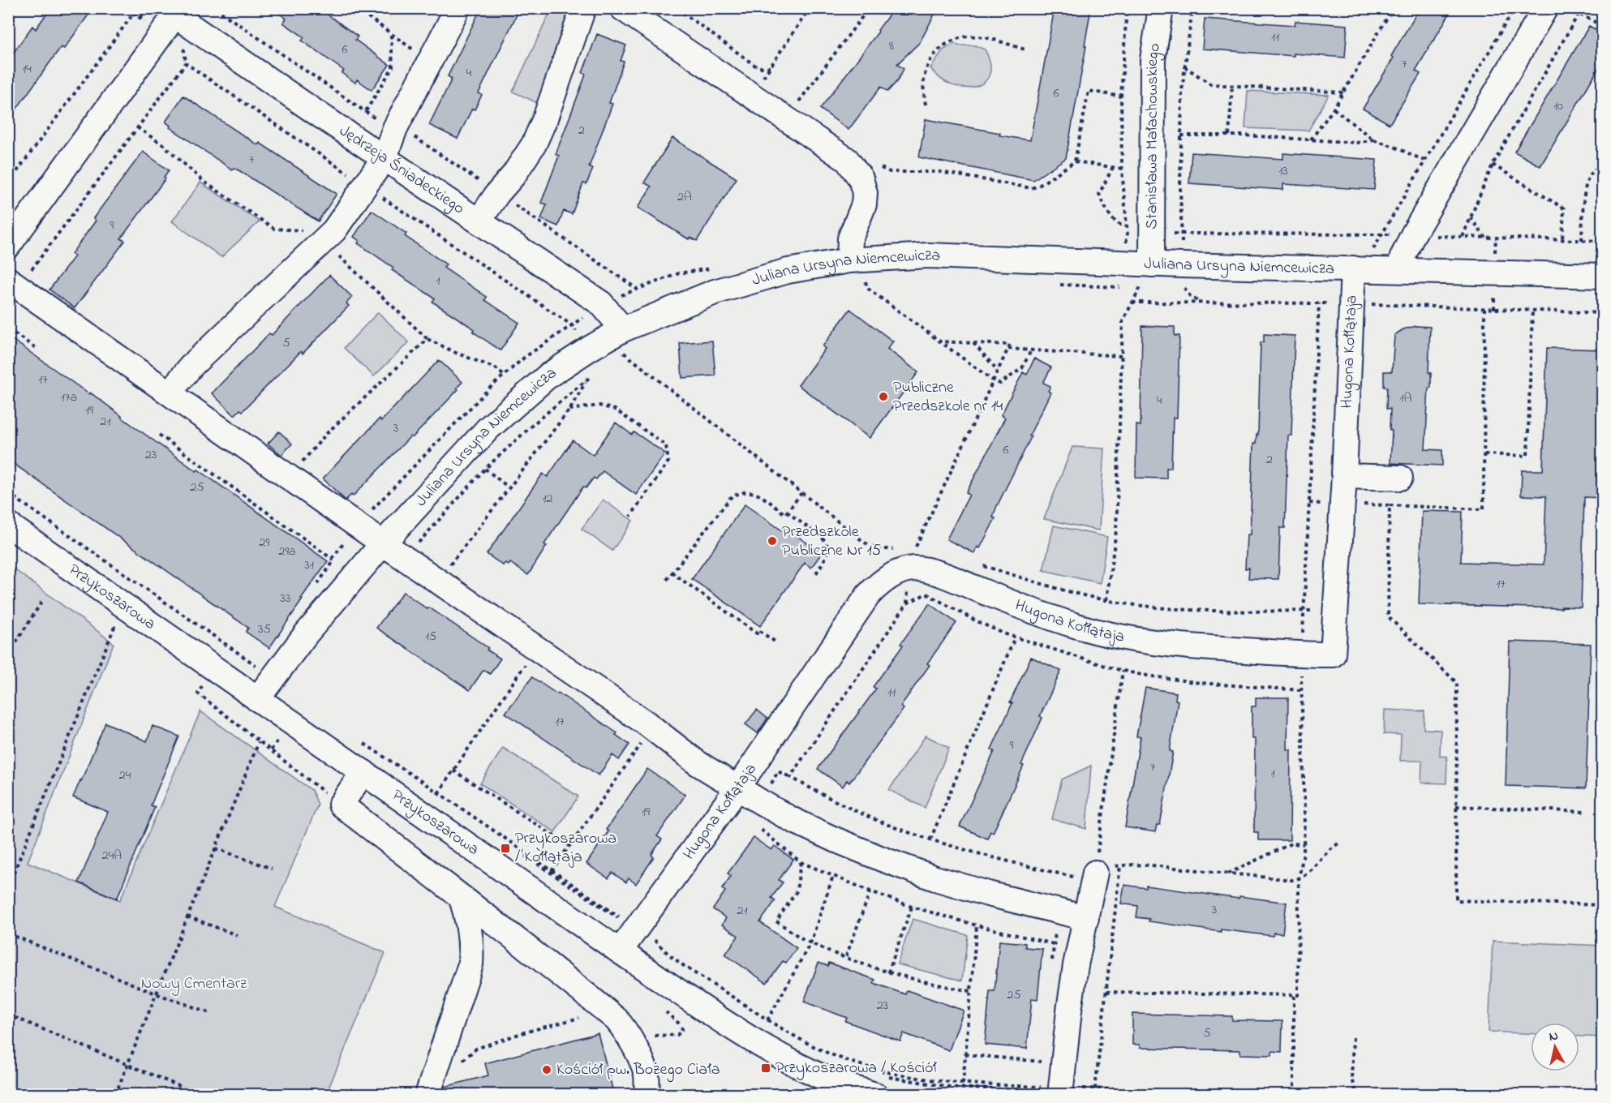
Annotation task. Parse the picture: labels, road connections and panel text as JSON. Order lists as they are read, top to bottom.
{
  "streets": {
    "street": [
      "Stanisława Małachowskiego",
      "Jędrzeja Śniadeckiego",
      "Juliana Ursyna Niemcewicza",
      "Hugona Kołłątaja",
      "Przykoszarowa"
    ]
  },
  "crossings": [
    ["Stanisława Małachowskiego", "Juliana Ursyna Niemcewicza"],
    ["Jędrzeja Śniadeckiego", "Juliana Ursyna Niemcewicza"],
    ["Juliana Ursyna Niemcewicza", "Hugona Kołłątaja"],
    ["Juliana Ursyna Niemcewicza", "Przykoszarowa"],
    ["Hugona Kołłątaja", "Przykoszarowa"]
  ],
  "parks": ["Nowy Cmentarz"],
  "places": {
    "other": ["Publiczne Przedszkole nr 14", "Przedszkole Publiczne Nr 15", "Kościół pw. Bożego Ciała"],
    "transit": ["Przykoszarowa / Kołłątaja", "Przykoszarowa / Kościół"]
  },
  "house_numbers": [
    "11",
    "8",
    "6",
    "7",
    "14",
    "4",
    "6",
    "10",
    "2",
    "7",
    "13",
    "2A",
    "9",
    "1",
    "5",
    "17",
    "17a",
    "1A",
    "4",
    "19",
    "21",
    "3",
    "6",
    "23",
    "2",
    "25",
    "12",
    "29",
    "29a",
    "31",
    "17",
    "33",
    "35",
    "15",
    "11",
    "17",
    "9",
    "7",
    "1",
    "24",
    "19",
    "24A",
    "3",
    "21",
    "25",
    "23",
    "5"
  ],
  "north": "top"
}
